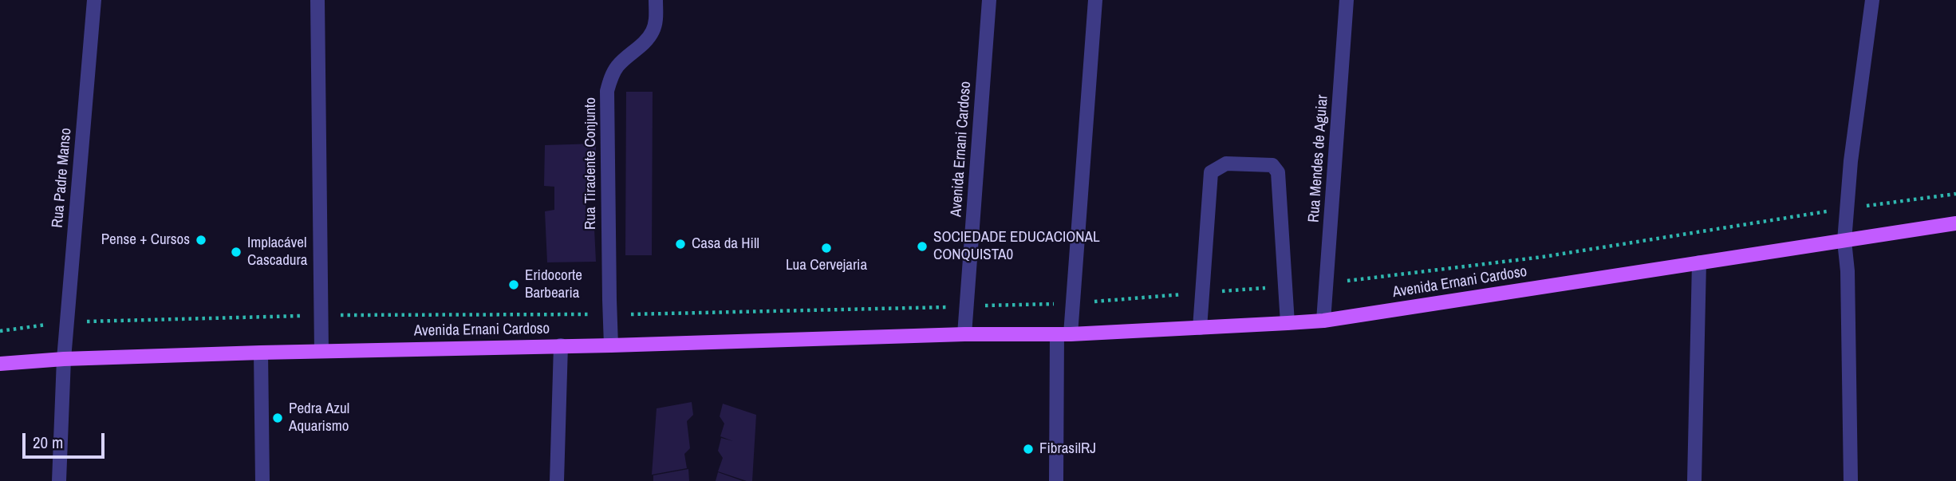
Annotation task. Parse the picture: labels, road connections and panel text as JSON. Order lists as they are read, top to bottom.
{
  "streets": {
    "main road": ["Avenida Ernani Cardoso"],
    "street": ["Rua Mendes de Aguiar", "Rua Tiradente Conjunto", "Rua Padre Manso"]
  },
  "crossings": [
    ["Avenida Ernani Cardoso", "Rua Mendes de Aguiar"],
    ["Avenida Ernani Cardoso", "Rua Tiradente Conjunto"],
    ["Avenida Ernani Cardoso", "Rua Padre Manso"]
  ],
  "places": [
    "Pense + Cursos",
    "Casa da Hill",
    "SOCIEDADE EDUCACIONAL CONQUISTA0",
    "Lua Cervejaria",
    "Implacável Cascadura",
    "Eridocorte Barbearia",
    "Pedra Azul Aquarismo",
    "FibrasilRJ"
  ],
  "scale_bar": "20 m"
}
